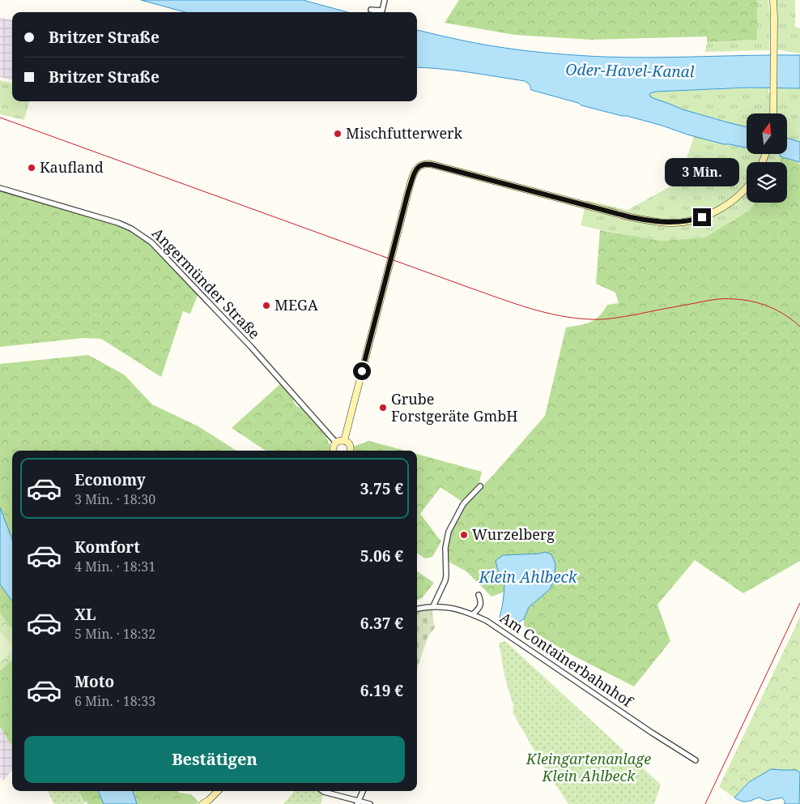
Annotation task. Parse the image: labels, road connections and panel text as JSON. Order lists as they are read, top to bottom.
{
  "streets": {
    "street": ["Angermünder Straße", "Am Containerbahnhof"]
  },
  "water": ["Oder-Havel-Kanal", "Klein Ahlbeck"],
  "parks": ["Kleingartenanlage Klein Ahlbeck"],
  "places": [
    "Mischfutterwerk",
    "Kaufland",
    "MEGA",
    "Grube Forstgeräte GmbH",
    "Wurzelberg"
  ],
  "north": "top",
  "page": {
    "banner": ["Britzer Straße", "Britzer Straße"],
    "bubble": "3 Min.",
    "list": [
      {
        "name": "Economy",
        "note": "3 Min. · 18:30",
        "value": "3.75 €"
      },
      {
        "name": "Komfort",
        "note": "4 Min. · 18:31",
        "value": "5.06 €"
      },
      {
        "name": "XL",
        "note": "5 Min. · 18:32",
        "value": "6.37 €"
      },
      {
        "name": "Moto",
        "note": "6 Min. · 18:33",
        "value": "6.19 €"
      }
    ],
    "buttons": "Bestätigen"
  }
}
